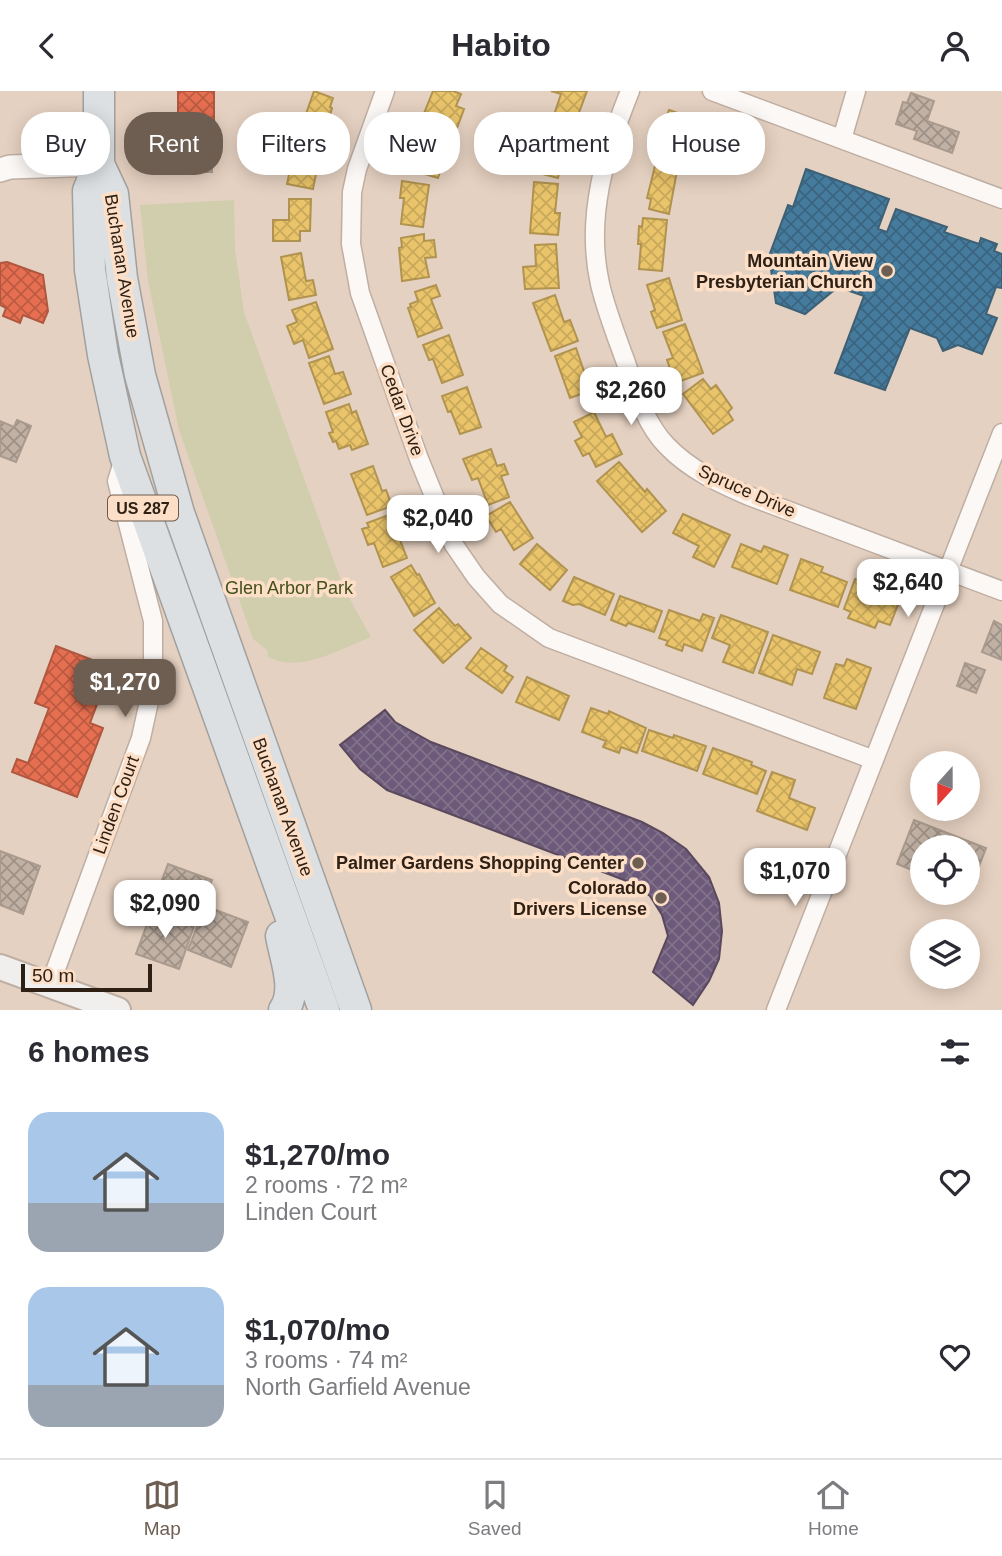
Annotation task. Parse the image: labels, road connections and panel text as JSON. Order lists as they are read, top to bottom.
{
  "streets": {
    "highway": ["Buchanan Avenue", "US 287"],
    "street": ["Cedar Drive", "Spruce Drive", "Linden Court"]
  },
  "crossings": [
    ["Buchanan Avenue", "Linden Court"]
  ],
  "parks": ["Glen Arbor Park"],
  "places": ["Mountain View Presbyterian Church", "Palmer Gardens Shopping Center", "Colorado Drivers License"],
  "scale_bar": "50 m",
  "north": "bottom",
  "page": {
    "header": "Habito",
    "chip": [
      "Buy",
      "Rent",
      "Filters",
      "New",
      "Apartment",
      "House"
    ],
    "price": [
      "$2,260",
      "$2,040",
      "$2,640",
      "$1,270",
      "$1,070",
      "$2,090"
    ],
    "scale": "50 m",
    "heading": "6 homes",
    "list": [
      {
        "name": "$1,270/mo",
        "note": "2 rooms · 72 m² · Linden Court"
      },
      {
        "name": "$1,070/mo",
        "note": "3 rooms · 74 m² · North Garfield Avenue"
      }
    ],
    "tabs": ["Map", "Saved", "Home"]
  }
}
